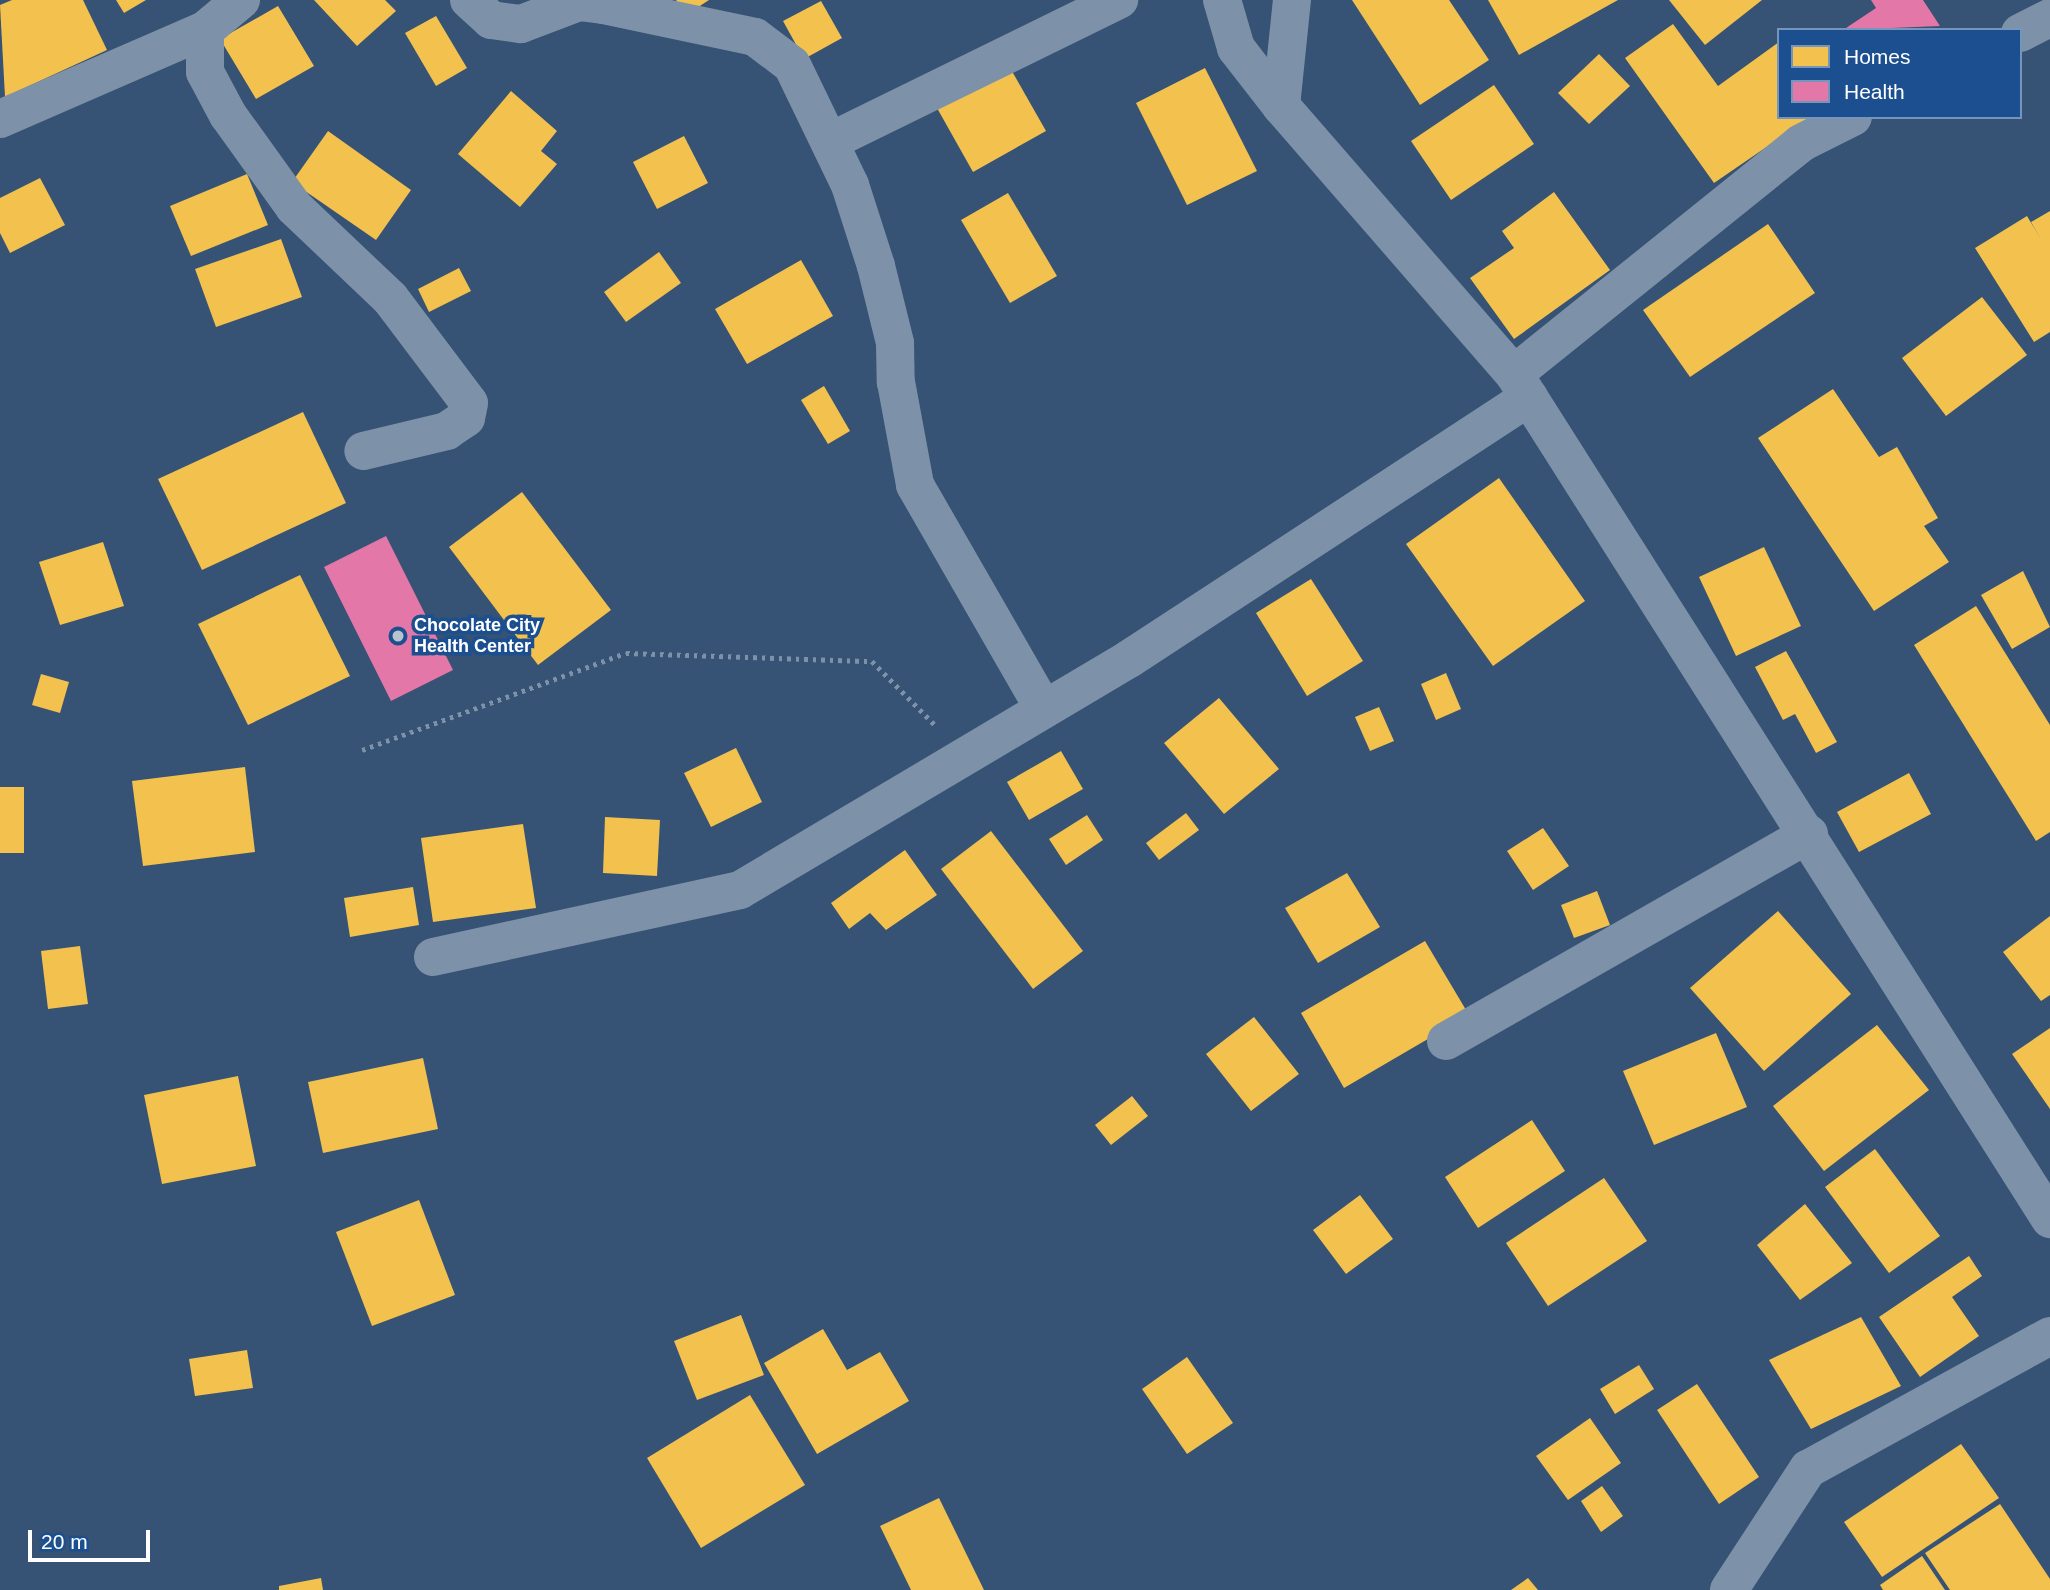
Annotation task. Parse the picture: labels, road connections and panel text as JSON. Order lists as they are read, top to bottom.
{
  "places": ["Chocolate City Health Center"],
  "legend": ["Homes", "Health"],
  "scale_bar": "20 m"
}
